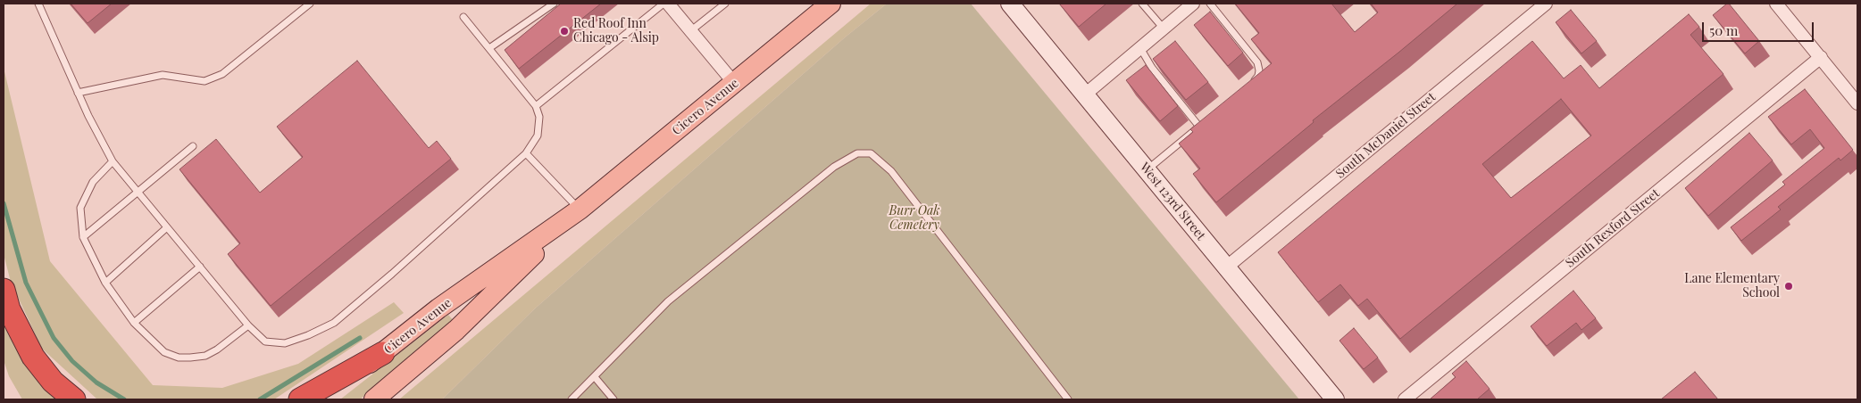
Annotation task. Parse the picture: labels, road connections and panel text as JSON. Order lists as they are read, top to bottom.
{
  "streets": {
    "main road": ["Cicero Avenue"],
    "street": ["South McDaniel Street", "West 123rd Street", "South Rexford Street"]
  },
  "crossings": [
    ["South McDaniel Street", "West 123rd Street"]
  ],
  "parks": ["Burr Oak Cemetery"],
  "places": ["Red Roof Inn Chicago - Alsip", "Lane Elementary School"],
  "scale_bar": "50 m"
}
